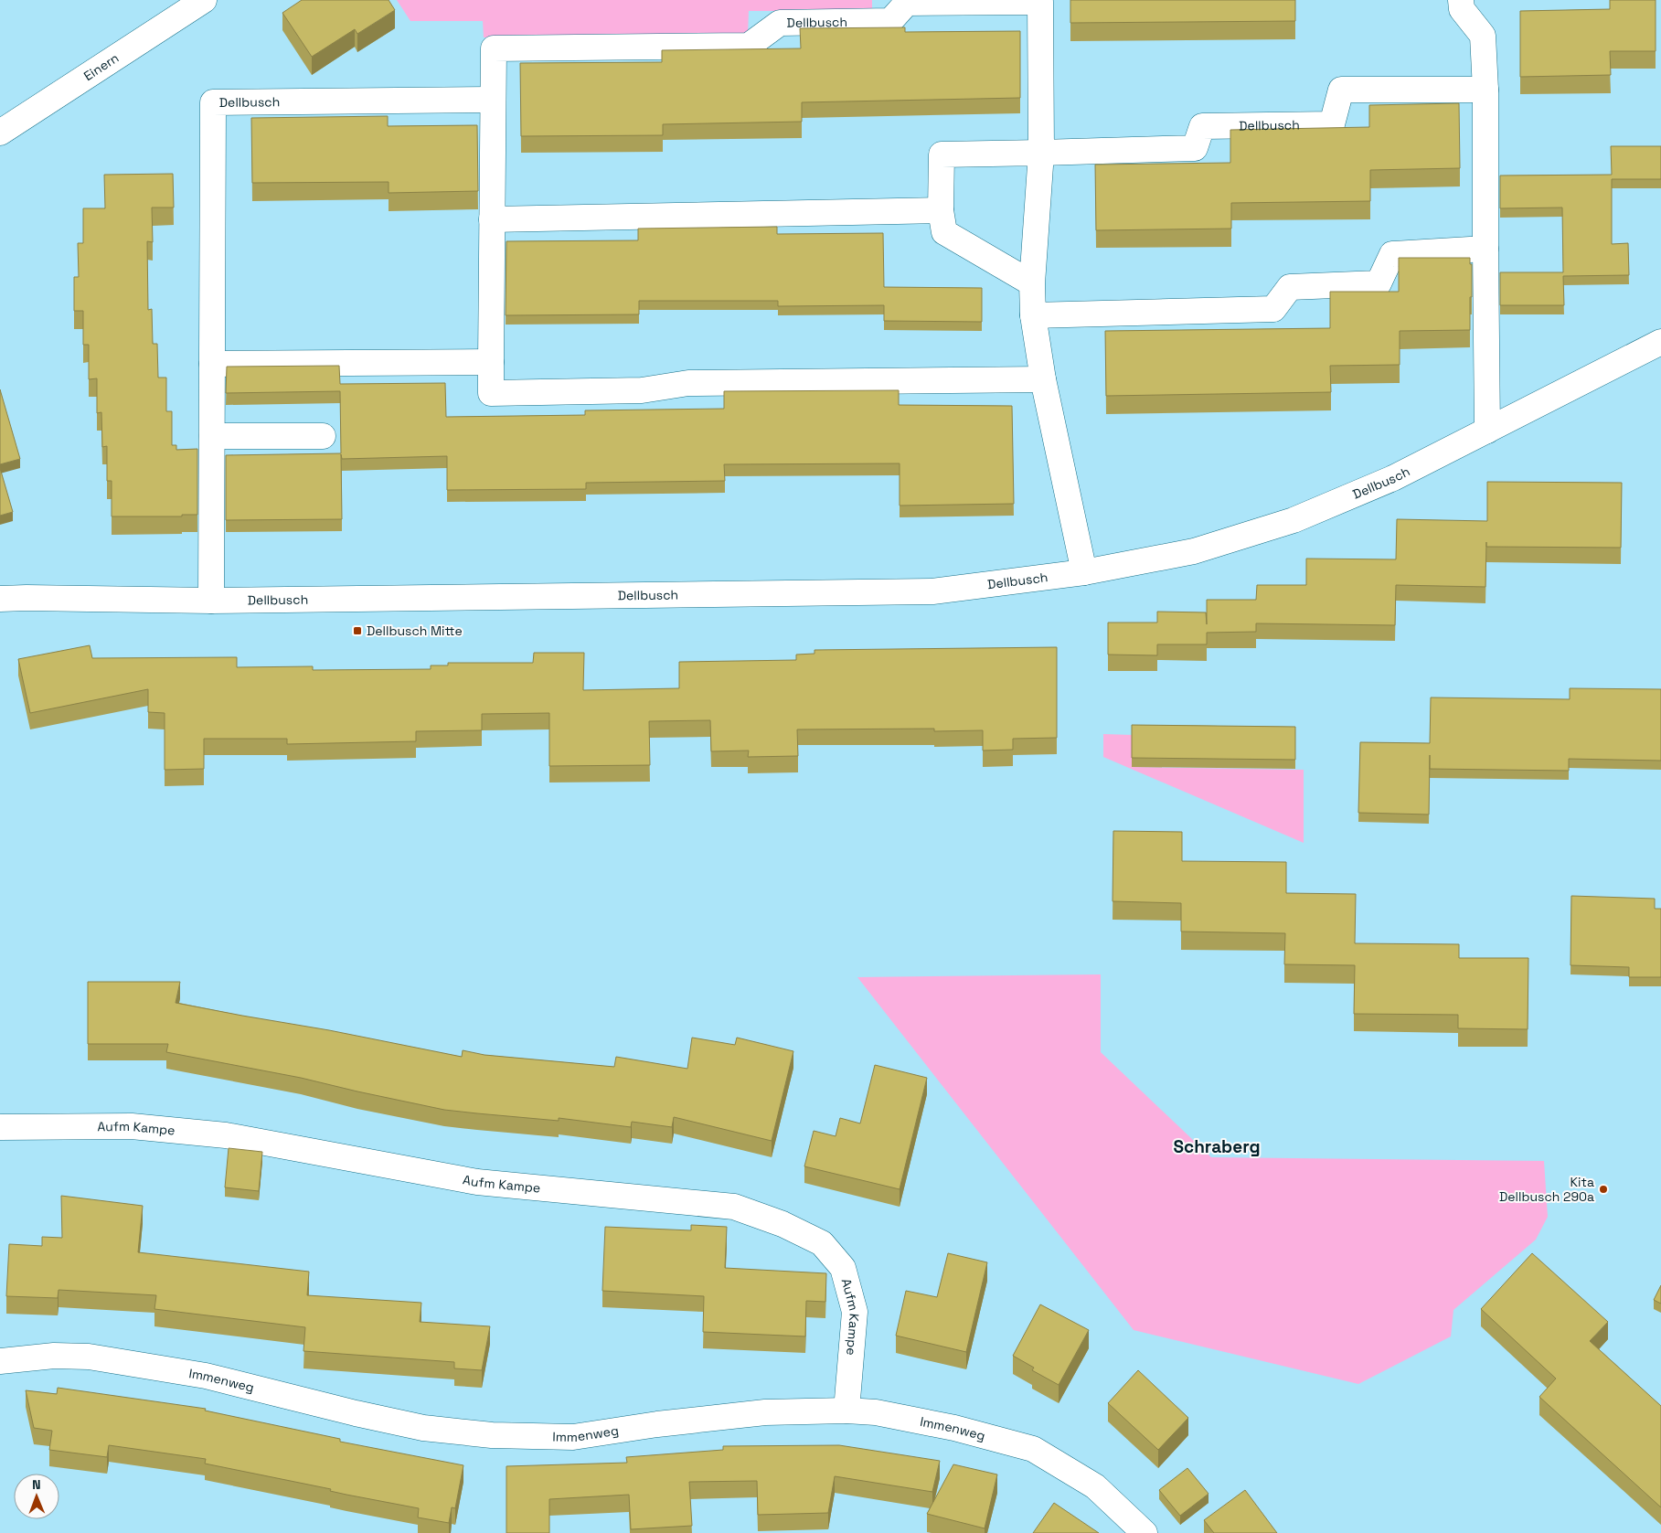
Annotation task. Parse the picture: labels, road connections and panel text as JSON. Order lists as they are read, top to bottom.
{
  "streets": {
    "street": [
      "Dellbusch",
      "Einern",
      "Aufm Kampe",
      "Immenweg"
    ]
  },
  "crossings": [
    ["Aufm Kampe", "Immenweg"]
  ],
  "districts": ["Schraberg"],
  "places": {
    "transit": ["Dellbusch Mitte"],
    "other": ["Kita Dellbusch 290a"]
  },
  "north": "top"
}
